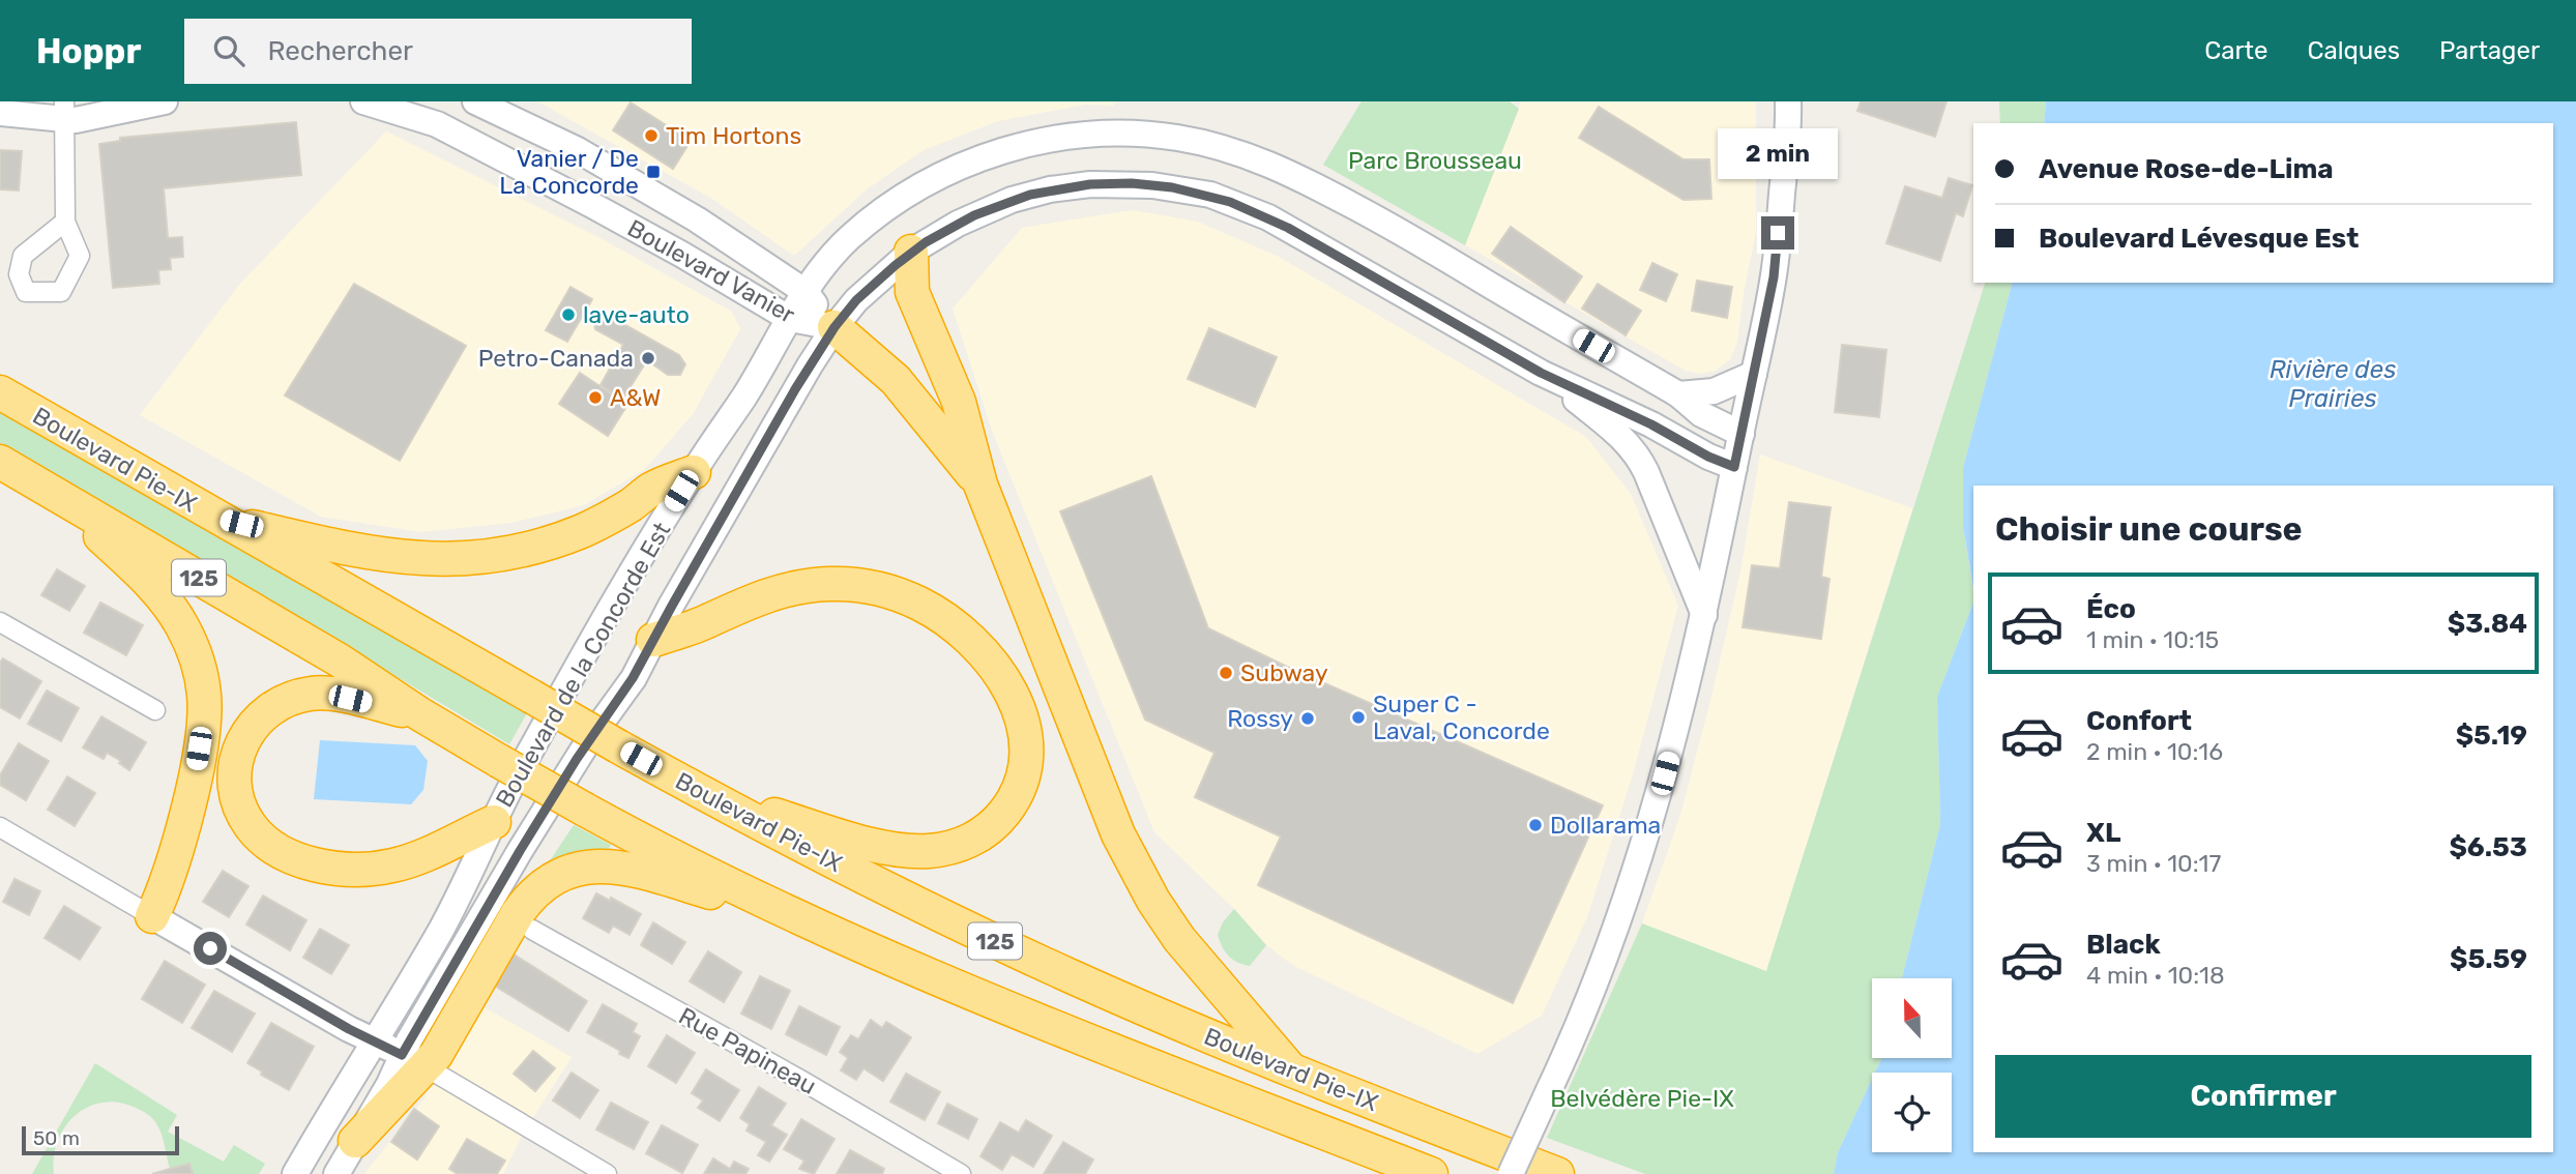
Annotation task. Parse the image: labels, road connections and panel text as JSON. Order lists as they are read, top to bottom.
{
  "streets": {
    "highway": ["Boulevard Pie-IX", "125"],
    "street": ["Boulevard Vanier", "Boulevard de la Concorde Est", "Rue Papineau"]
  },
  "crossings": [
    ["Boulevard Vanier", "Boulevard de la Concorde Est"]
  ],
  "water": ["Rivière des Prairies"],
  "parks": ["Parc Brousseau", "Belvédère Pie-IX"],
  "places": {
    "other": [
      "Tim Hortons",
      "lave-auto",
      "Petro-Canada",
      "A&W",
      "Subway",
      "Super C - Laval, Concorde",
      "Rossy",
      "Dollarama"
    ],
    "transit": ["Vanier / De La Concorde"]
  },
  "scale_bar": "50 m",
  "north": "top",
  "page": {
    "header": "Hoppr",
    "search": "Rechercher",
    "nav": ["Carte", "Calques", "Partager"],
    "banner": ["Avenue Rose-de-Lima", "Boulevard Lévesque Est"],
    "bubble": "2 min",
    "heading": "Choisir une course",
    "list": [
      {
        "name": "Éco",
        "note": "1 min · 10:15",
        "value": "$3.84"
      },
      {
        "name": "Confort",
        "note": "2 min · 10:16",
        "value": "$5.19"
      },
      {
        "name": "XL",
        "note": "3 min · 10:17",
        "value": "$6.53"
      },
      {
        "name": "Black",
        "note": "4 min · 10:18",
        "value": "$5.59"
      }
    ],
    "buttons": "Confirmer",
    "scale": "50 m"
  }
}
